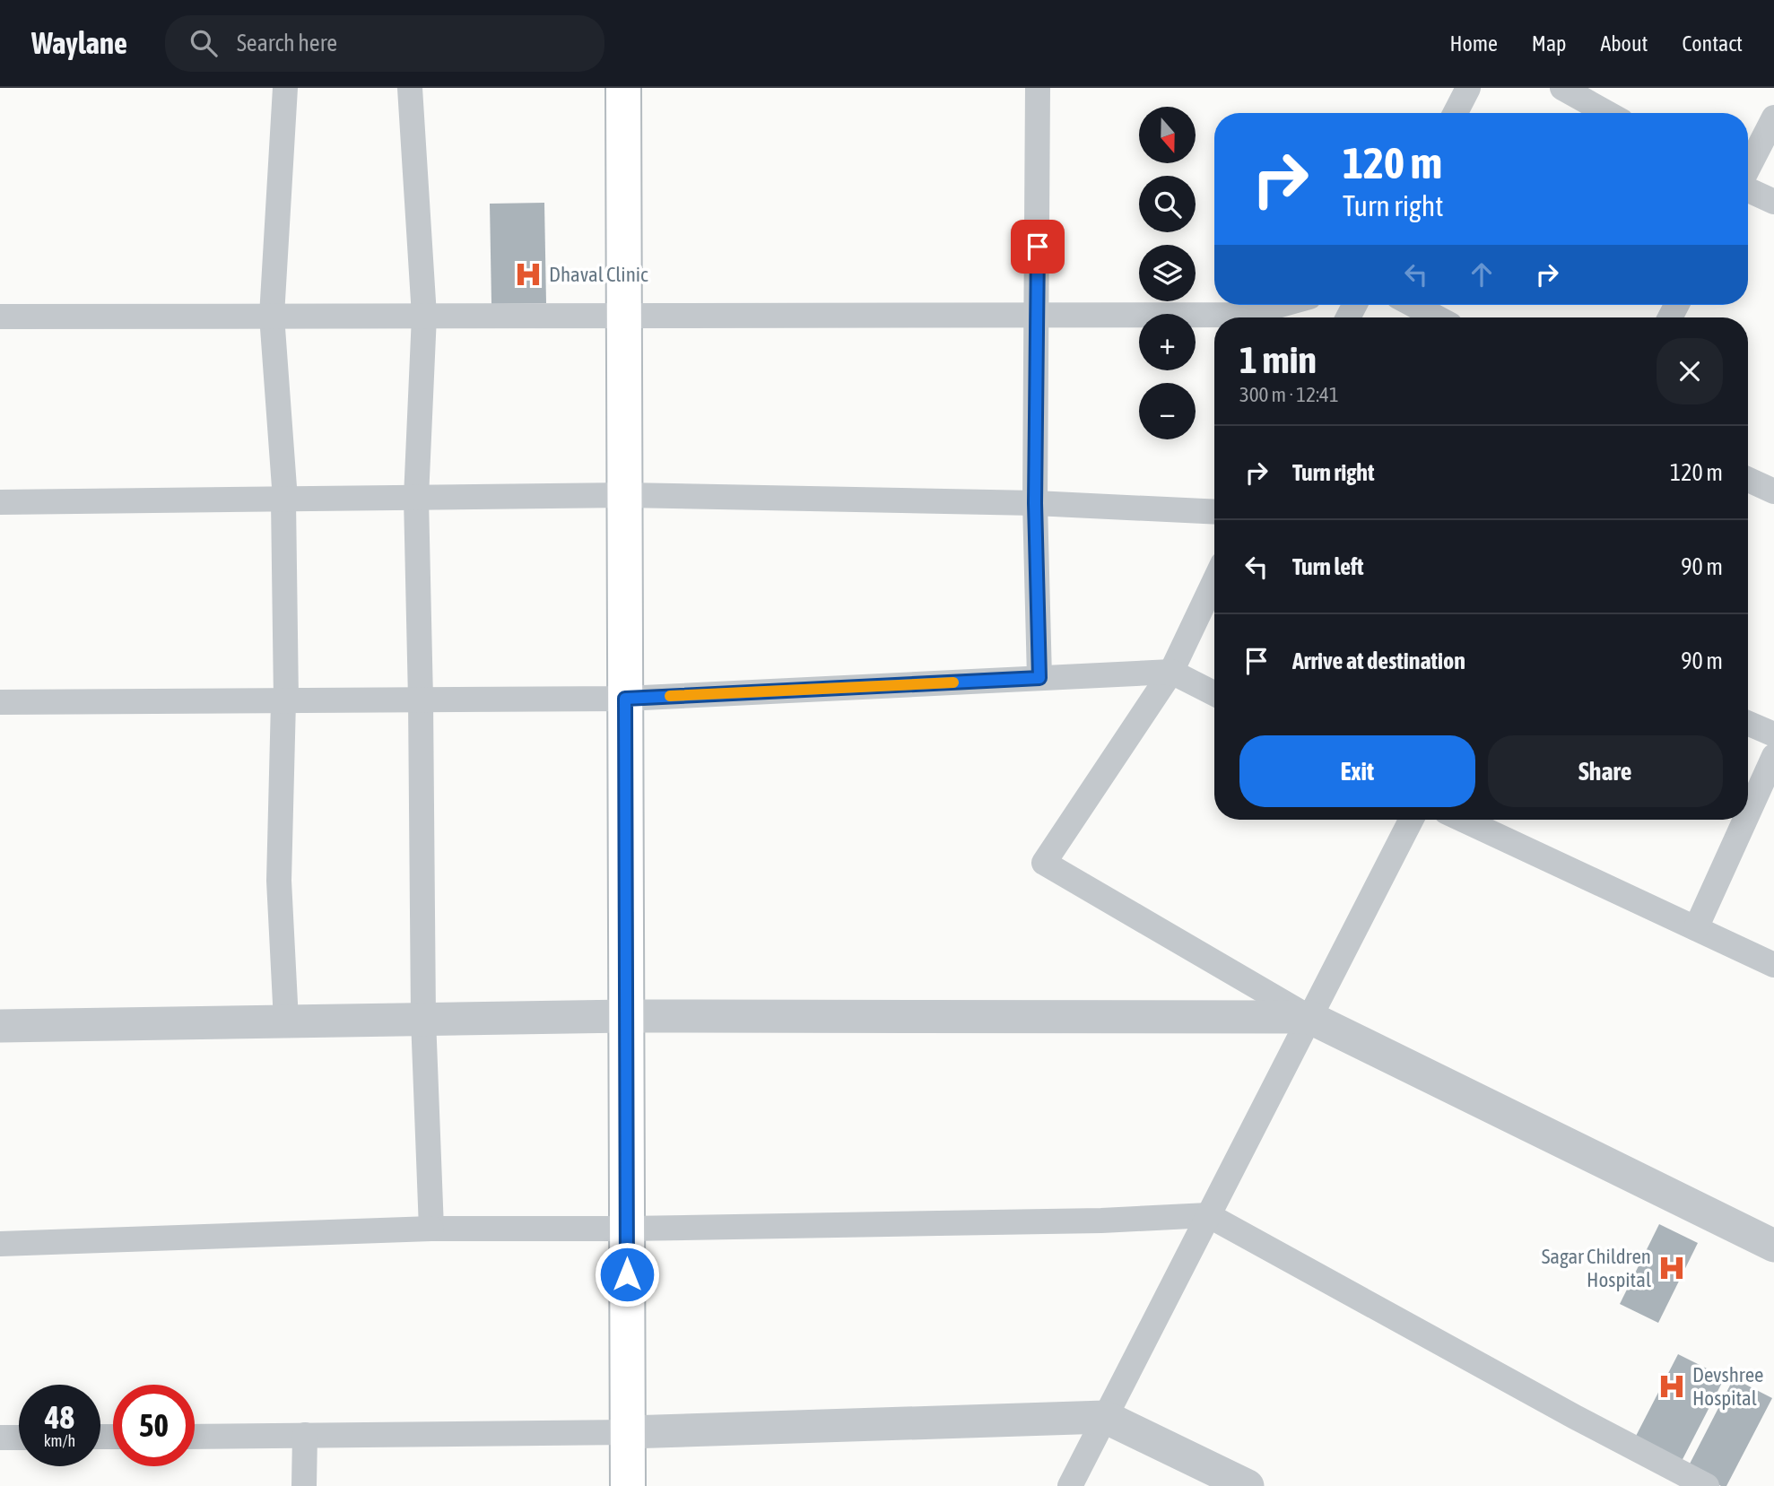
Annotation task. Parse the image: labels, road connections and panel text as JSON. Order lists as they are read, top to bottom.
{
  "places": {
    "hospital": ["Dhaval Clinic", "Sagar Children Hospital", "Devshree Hospital"]
  },
  "north": "bottom",
  "page": {
    "header": "Waylane",
    "search": "Search here",
    "nav": [
      "Home",
      "Map",
      "About",
      "Contact"
    ],
    "map_buttons": ["+", "−"],
    "turn": ["120 m", "Turn right"],
    "heading": ["1 min", "300 m · 12:41"],
    "list": [
      {
        "name": "Turn right",
        "value": "120 m"
      },
      {
        "name": "Turn left",
        "value": "90 m"
      },
      {
        "name": "Arrive at destination",
        "value": "90 m"
      }
    ],
    "buttons": ["Exit", "Share"],
    "speed": "48 km/h",
    "limit": "50"
  }
}
